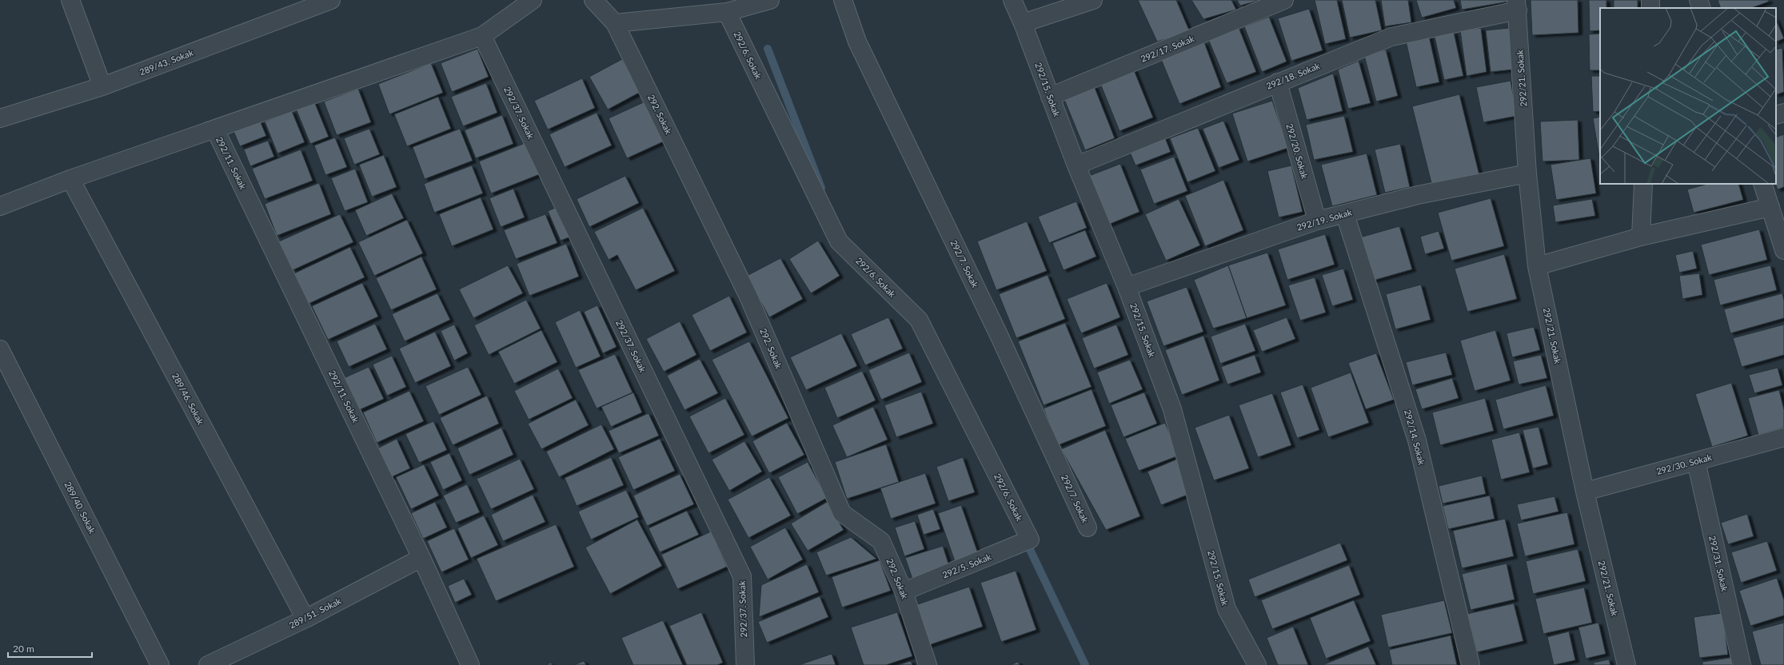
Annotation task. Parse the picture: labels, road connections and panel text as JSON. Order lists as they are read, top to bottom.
{
  "streets": {
    "street": [
      "292/17. Sokak",
      "292/6. Sokak",
      "289/43. Sokak",
      "292/18. Sokak",
      "292/21. Sokak",
      "292/15. Sokak",
      "292/37. Sokak",
      "292. Sokak",
      "292/20. Sokak",
      "292/11. Sokak",
      "292/19. Sokak",
      "292/7. Sokak",
      "289/46. Sokak",
      "292/14. Sokak",
      "292/30. Sokak",
      "289/40. Sokak",
      "292/31. Sokak",
      "292/5. Sokak",
      "289/51. Sokak"
    ]
  },
  "crossings": [
    ["292/17. Sokak", "292/15. Sokak"],
    ["292/6. Sokak", "292/5. Sokak"],
    ["292/18. Sokak", "292/21. Sokak"],
    ["292/18. Sokak", "292/15. Sokak"],
    ["292/18. Sokak", "292/20. Sokak"],
    ["292/21. Sokak", "292/19. Sokak"],
    ["292/21. Sokak", "292/30. Sokak"],
    ["292/15. Sokak", "292/19. Sokak"],
    ["292. Sokak", "292/5. Sokak"],
    ["292/20. Sokak", "292/19. Sokak"],
    ["292/11. Sokak", "289/51. Sokak"],
    ["292/19. Sokak", "292/14. Sokak"],
    ["289/46. Sokak", "289/51. Sokak"],
    ["292/30. Sokak", "292/31. Sokak"]
  ],
  "scale_bar": "20 m"
}
